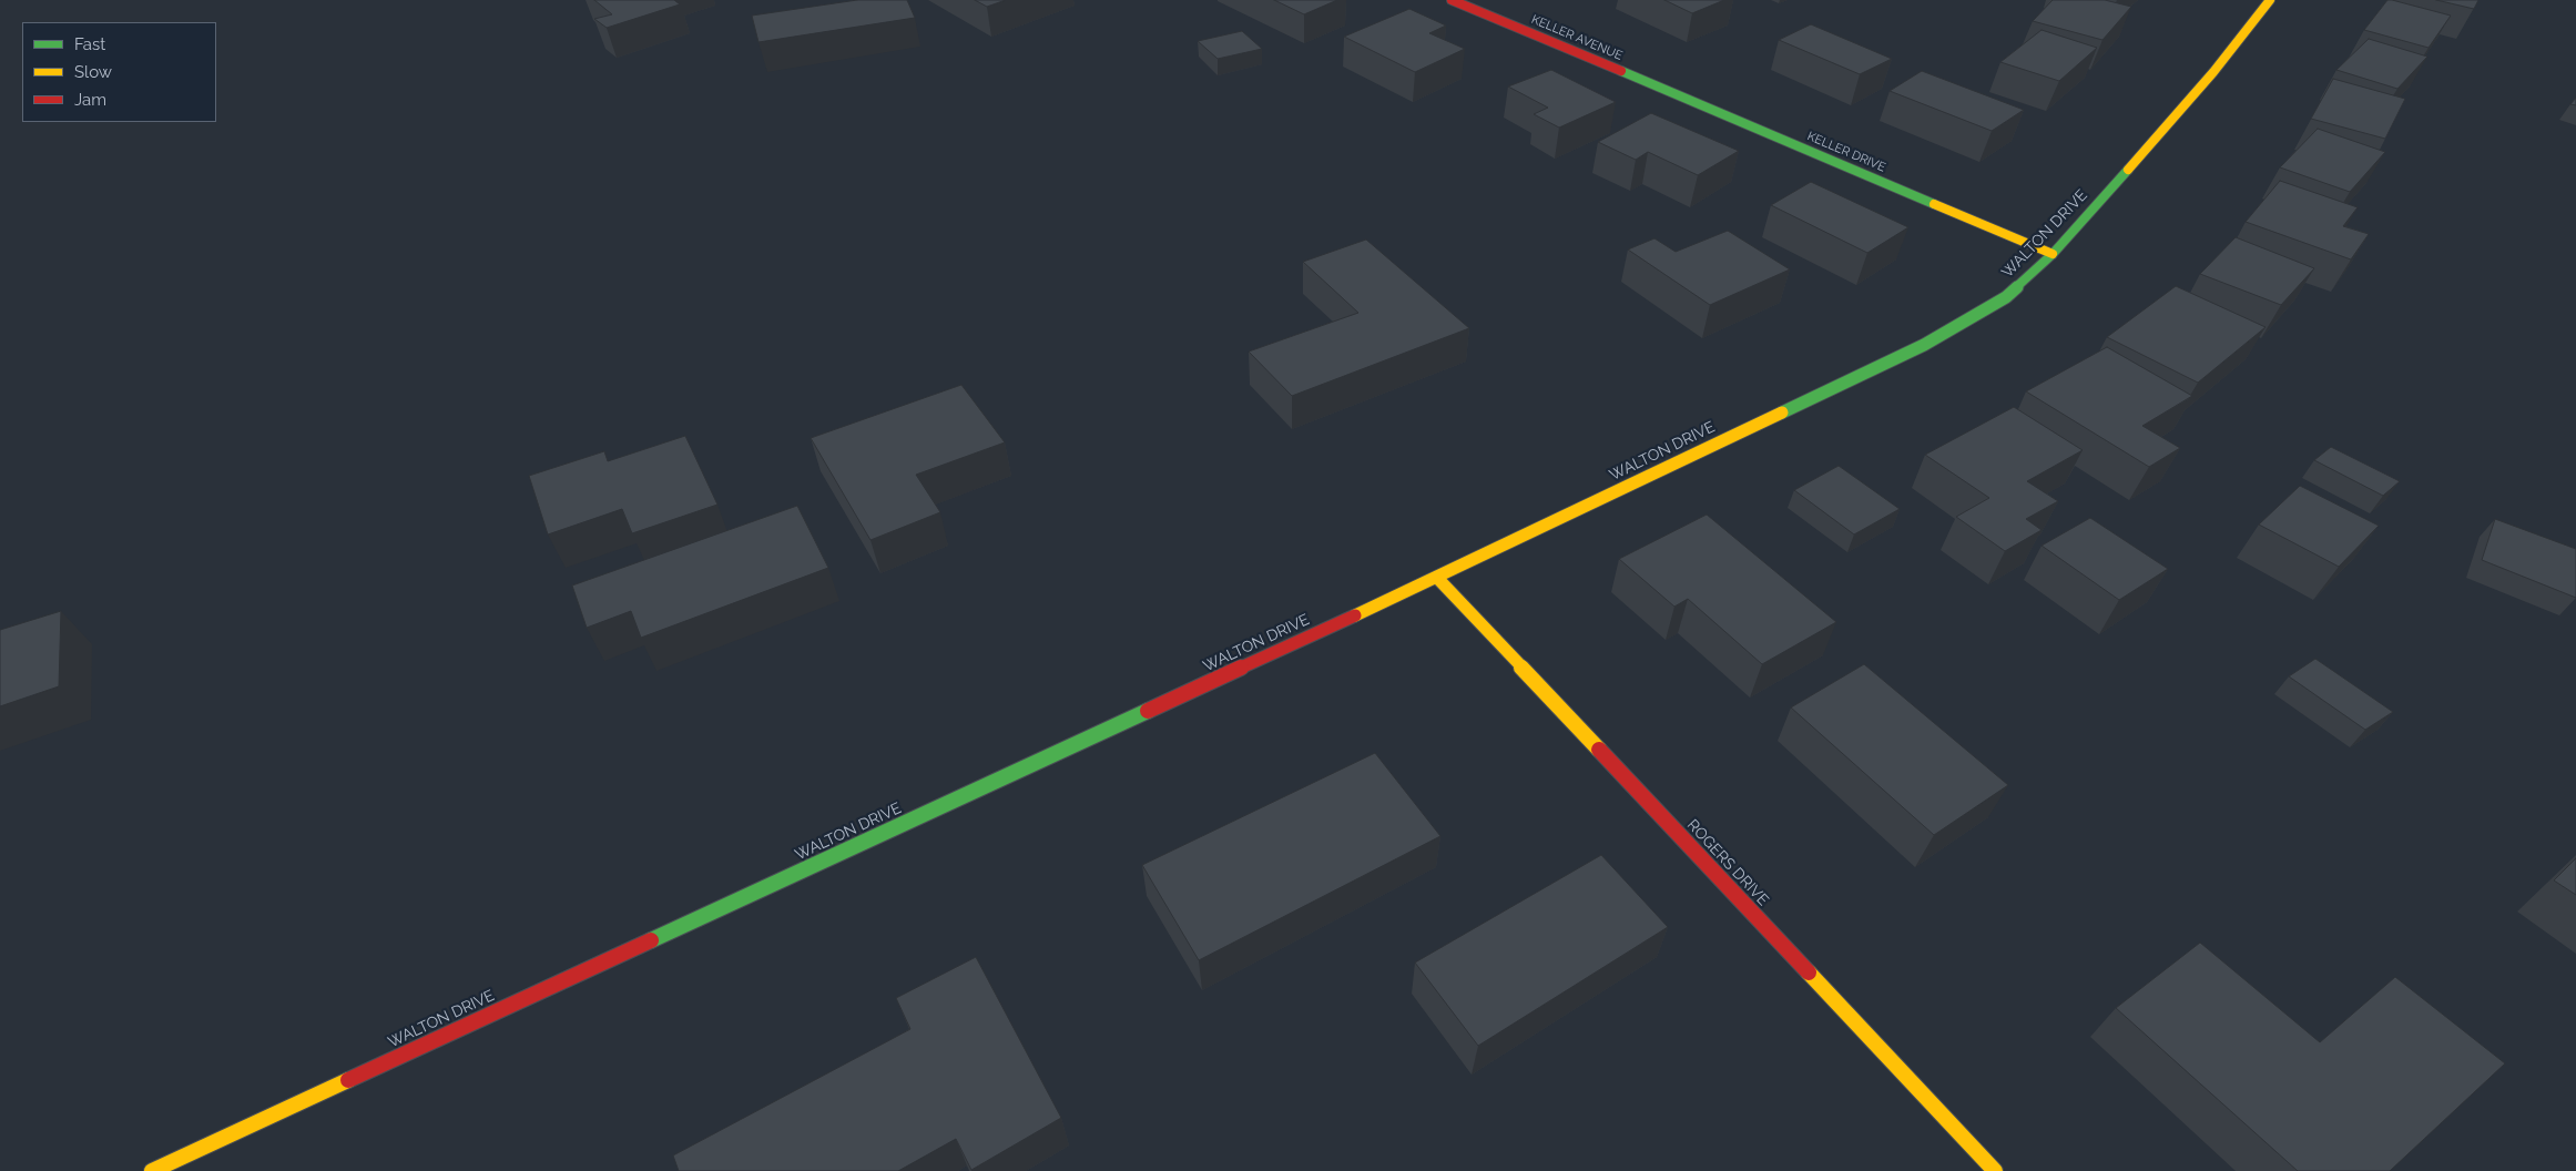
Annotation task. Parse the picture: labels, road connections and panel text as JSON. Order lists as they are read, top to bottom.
{
  "streets": {
    "street": [
      "KELLER AVENUE",
      "KELLER DRIVE",
      "WALTON DRIVE",
      "ROGERS DRIVE"
    ]
  },
  "crossings": [
    ["KELLER AVENUE", "KELLER DRIVE"],
    ["KELLER DRIVE", "WALTON DRIVE"],
    ["WALTON DRIVE", "ROGERS DRIVE"]
  ],
  "legend": ["Fast", "Slow", "Jam"]
}
